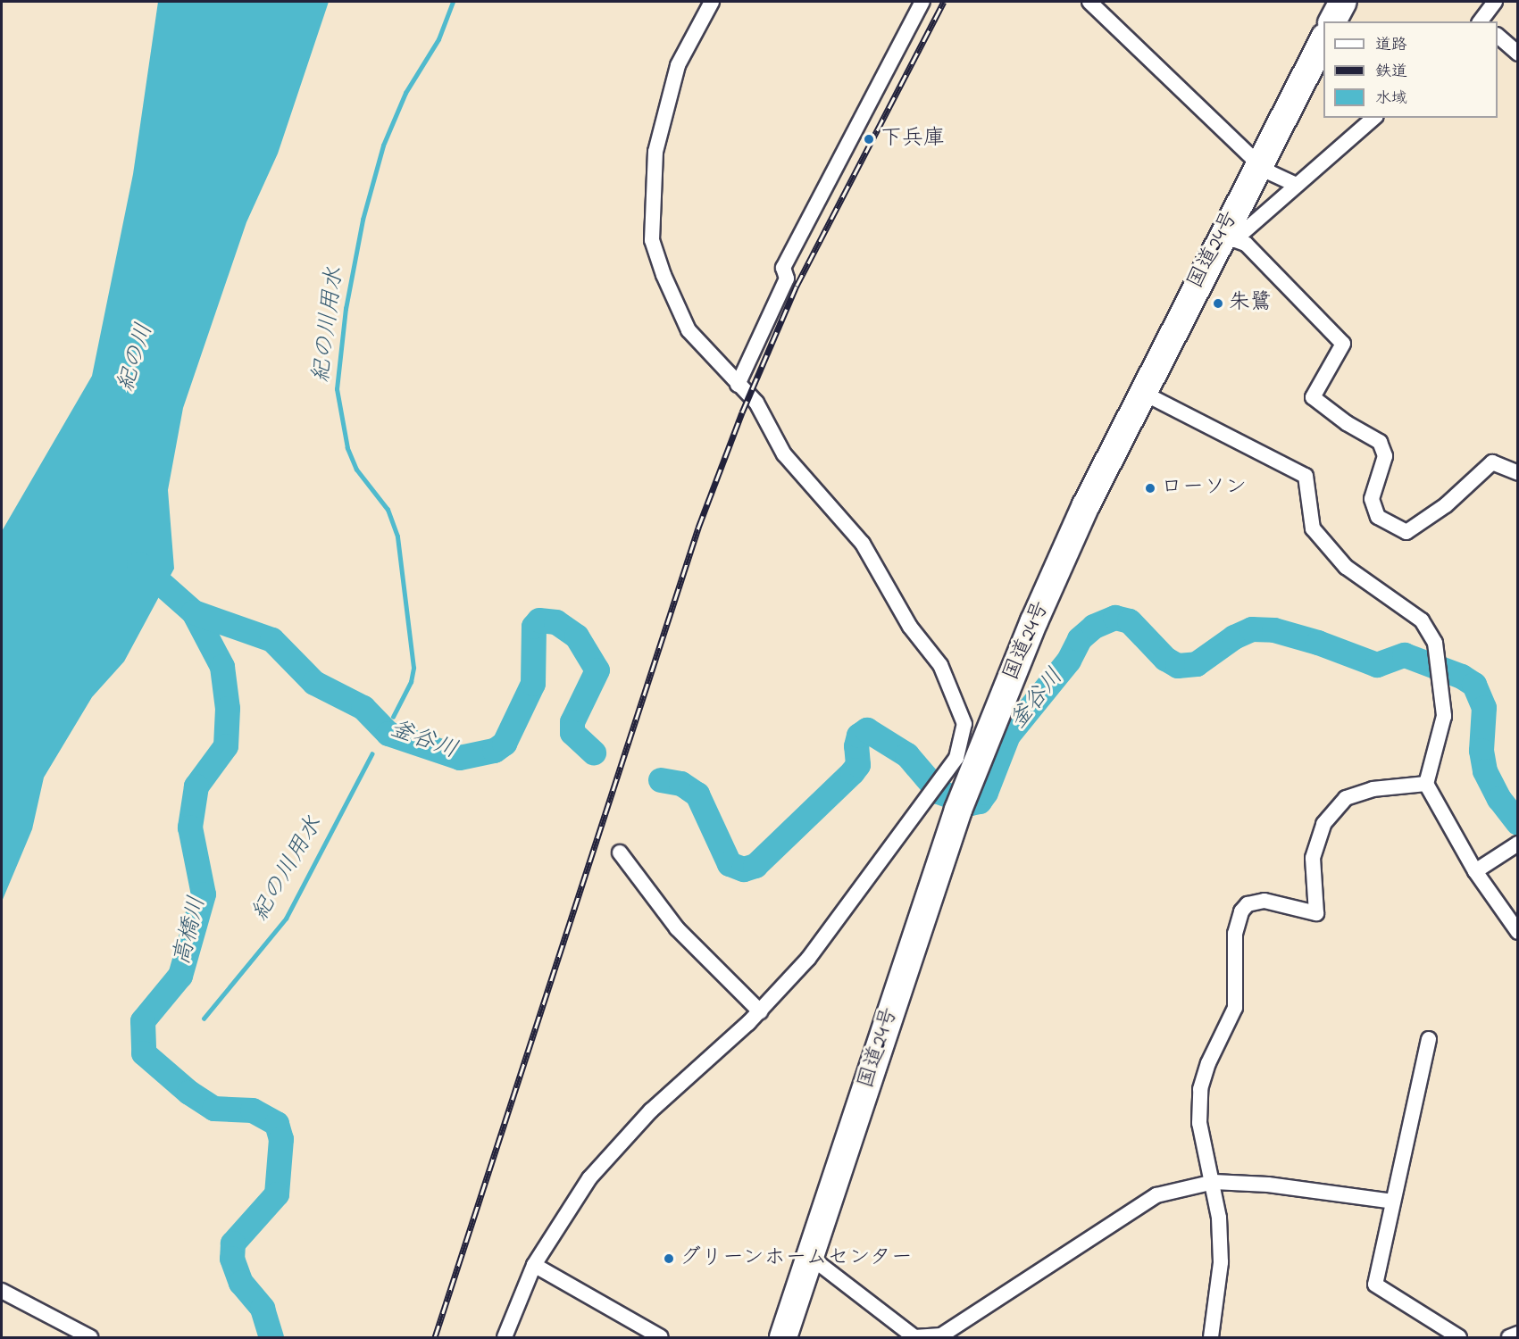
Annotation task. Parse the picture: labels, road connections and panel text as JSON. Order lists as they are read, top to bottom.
{
  "streets": {
    "highway": ["国道24号"]
  },
  "water": [
    "紀の川用水",
    "紀の川",
    "釜谷川",
    "高橋川"
  ],
  "places": [
    "下兵庫",
    "朱鷺",
    "ローソン",
    "グリーンホームセンター"
  ],
  "legend": ["道路", "鉄道", "水域"]
}
